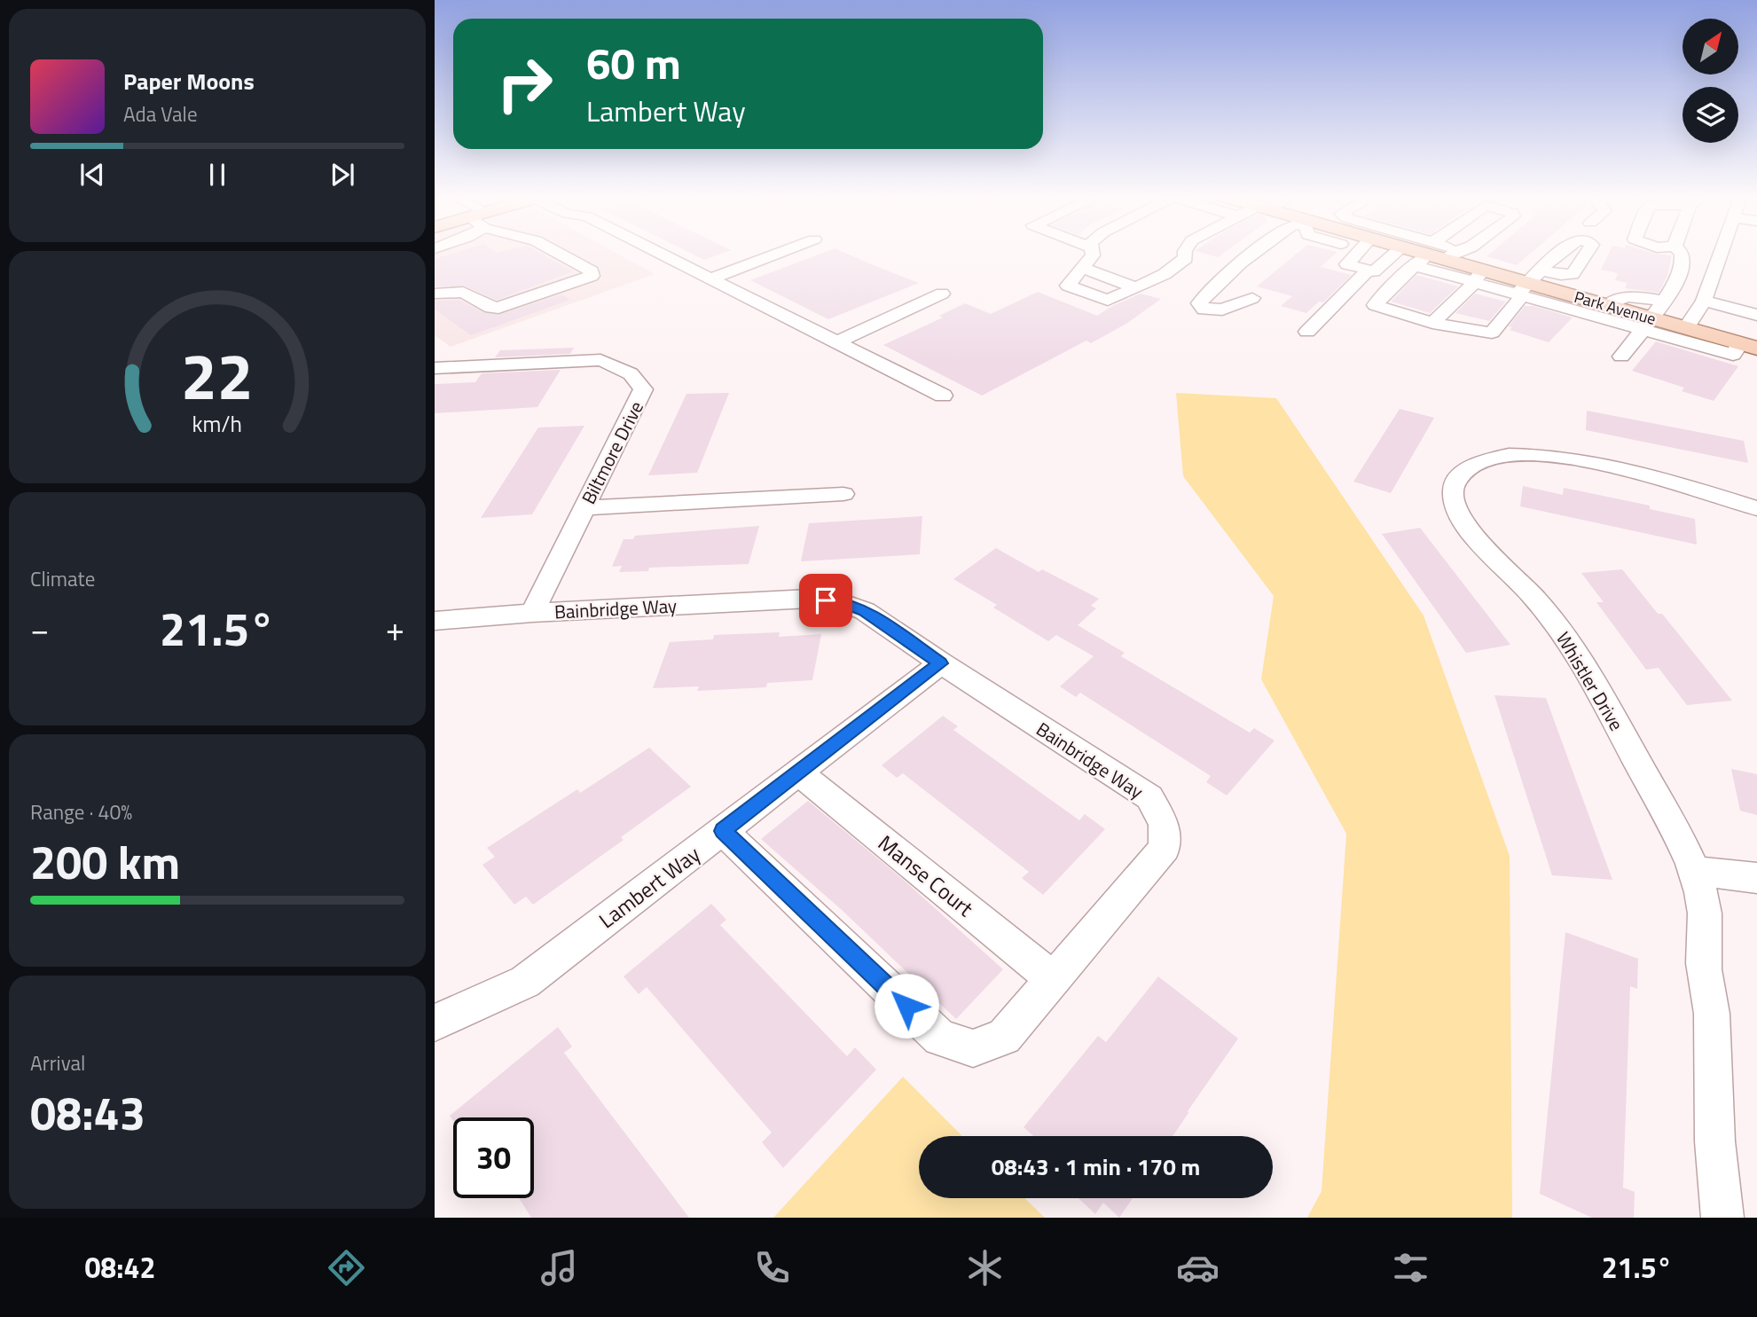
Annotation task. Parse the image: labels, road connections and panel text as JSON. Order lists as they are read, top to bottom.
{
  "streets": {
    "main road": ["Park Avenue"],
    "street": [
      "Biltmore Drive",
      "Bainbridge Way",
      "Whistler Drive",
      "Manse Court",
      "Lambert Way"
    ]
  },
  "crossings": [
    ["Biltmore Drive", "Bainbridge Way"],
    ["Bainbridge Way", "Manse Court"],
    ["Bainbridge Way", "Lambert Way"],
    ["Manse Court", "Lambert Way"]
  ],
  "north": "top right",
  "page": {
    "turn": ["60 m", "Lambert Way"],
    "song": ["Paper Moons", "Ada Vale"],
    "tile": [
      "Climate",
      ["Range · 40%", "200 km"],
      ["Arrival", "08:43"]
    ],
    "heat": ["−", "21.5°", "+"],
    "limit": "30",
    "trip": "08:43 · 1 min · 170 m",
    "tabs": ["08:42", "21.5°"],
    "gauge": ["22", "km/h"]
  }
}
